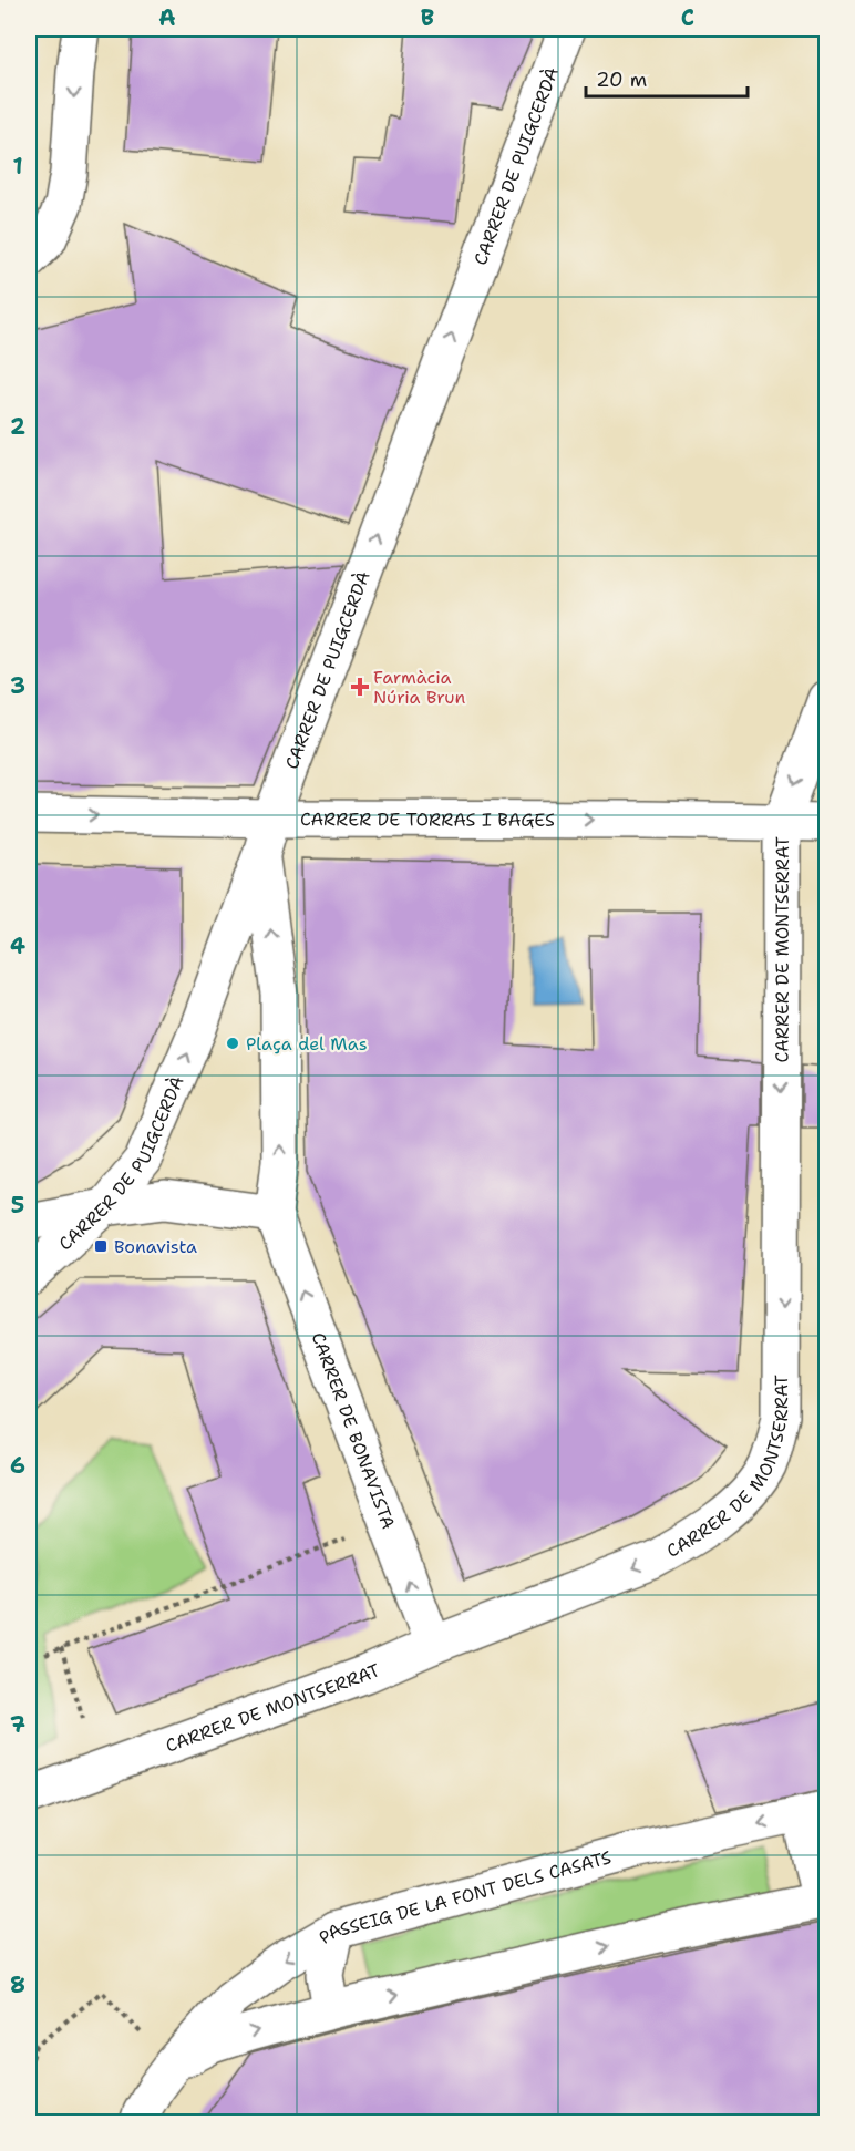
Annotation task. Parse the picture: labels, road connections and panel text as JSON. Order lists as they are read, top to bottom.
{
  "streets": {
    "street": [
      "CARRER DE PUIGCERDÀ",
      "CARRER DE TORRAS I BAGES",
      "CARRER DE MONTSERRAT",
      "CARRER DE BONAVISTA",
      "PASSEIG DE LA FONT DELS CASATS"
    ]
  },
  "crossings": [
    ["CARRER DE PUIGCERDÀ", "CARRER DE TORRAS I BAGES"],
    ["CARRER DE TORRAS I BAGES", "CARRER DE MONTSERRAT"],
    ["CARRER DE MONTSERRAT", "CARRER DE BONAVISTA"]
  ],
  "one_way": [
    "CARRER DE PUIGCERDÀ",
    "CARRER DE TORRAS I BAGES",
    "CARRER DE MONTSERRAT",
    "CARRER DE BONAVISTA"
  ],
  "places": {
    "health": ["Farmàcia Núria Brun"],
    "other": ["Plaça del Mas"],
    "transit": ["Bonavista"]
  },
  "scale_bar": "20 m",
  "grid": {
    "columns": ["A", "B", "C"],
    "rows": [
      "1",
      "2",
      "3",
      "4",
      "5",
      "6",
      "7",
      "8"
    ]
  }
}
